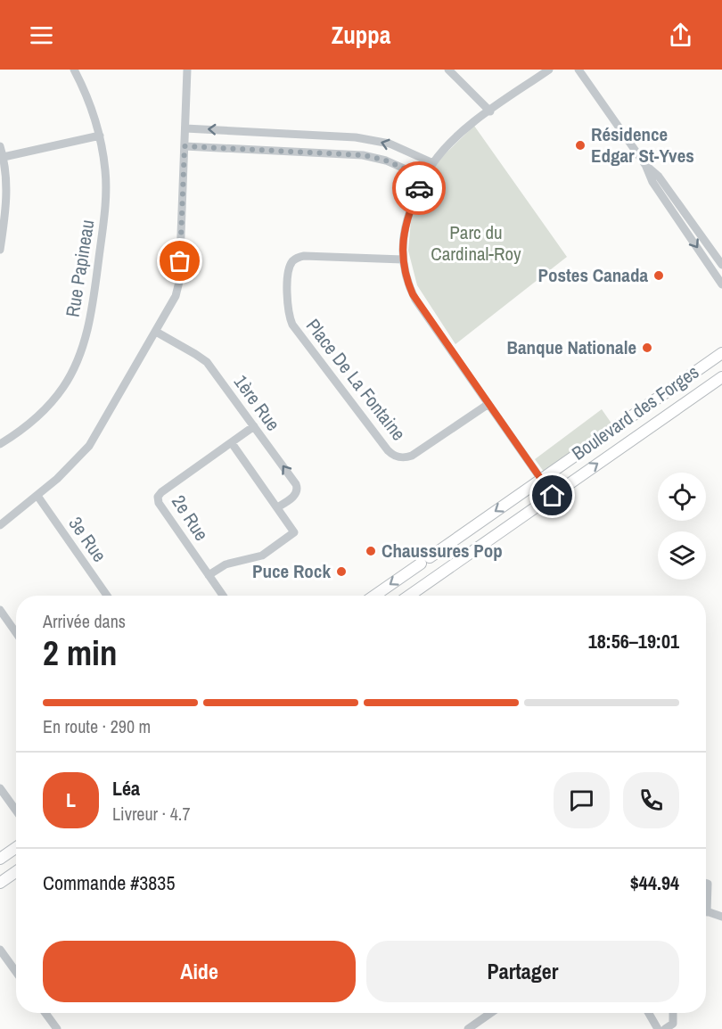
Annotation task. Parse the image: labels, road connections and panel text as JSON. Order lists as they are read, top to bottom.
{
  "streets": {
    "main road": ["Boulevard des Forges"],
    "street": [
      "Rue Papineau",
      "Place De La Fontaine",
      "1ère Rue",
      "2e Rue",
      "3e Rue"
    ]
  },
  "crossings": [
    ["1ère Rue", "2e Rue"]
  ],
  "parks": ["Parc du Cardinal-Roy"],
  "places": [
    "Résidence Edgar St-Yves",
    "Postes Canada",
    "Banque Nationale",
    "Chaussures Pop",
    "Puce Rock"
  ],
  "page": {
    "header": "Zuppa",
    "heading": ["2 min", "Arrivée dans", "18:56–19:01"],
    "panel": [
      "Léa",
      "Livreur · 4.7",
      "Commande #3835",
      "$44.94"
    ],
    "bar": "En route · 290 m",
    "round": "L",
    "buttons": ["Aide", "Partager"]
  }
}
